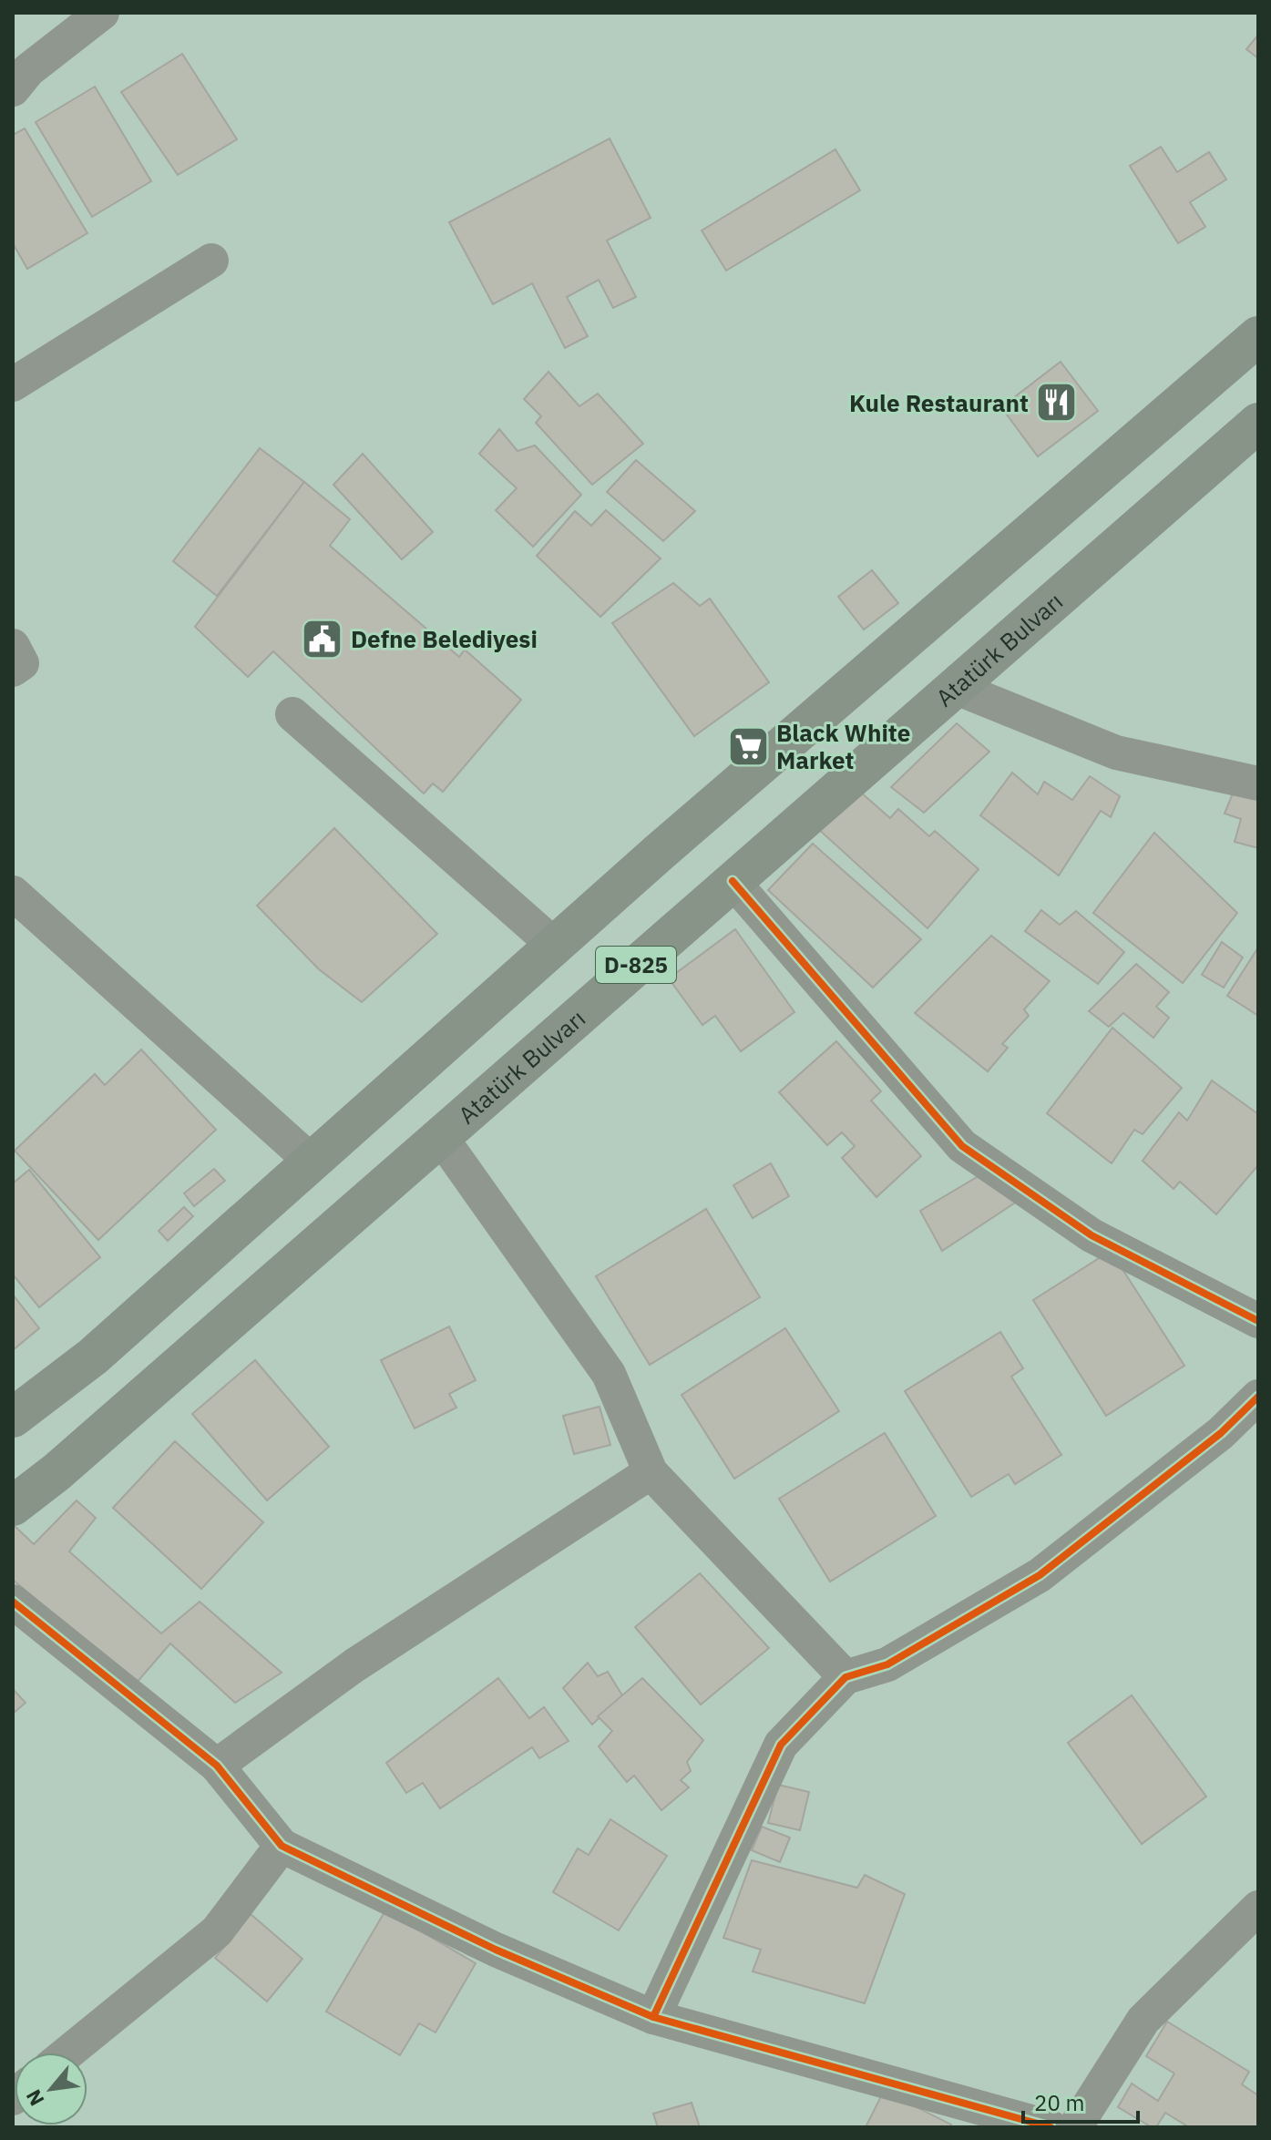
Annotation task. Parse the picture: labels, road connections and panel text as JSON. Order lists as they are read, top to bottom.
{
  "streets": {
    "highway": ["Atatürk Bulvarı", "D-825"]
  },
  "places": {
    "restaurant": ["Kule Restaurant"],
    "public building": ["Defne Belediyesi"],
    "supermarket": ["Black White Market"]
  },
  "scale_bar": "20 m",
  "north": "bottom left"
}
